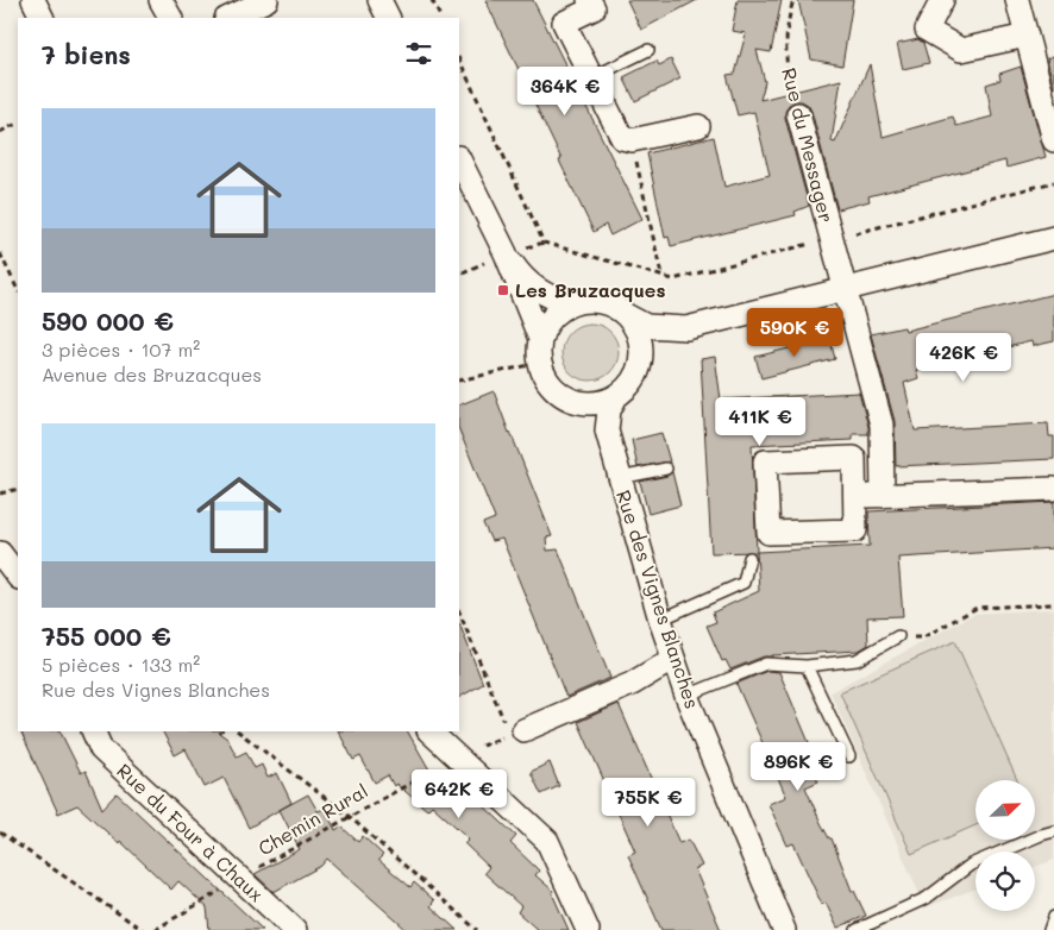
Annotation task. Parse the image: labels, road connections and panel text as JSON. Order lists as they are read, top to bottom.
{
  "streets": {
    "street": ["Rue du Messager", "Rue des Vignes Blanches", "Rue du Four à Chaux"],
    "path": ["Chemin Rural"]
  },
  "crossings": [
    ["Chemin Rural", "Rue du Four à Chaux"]
  ],
  "places": {
    "transit": ["Les Bruzacques"]
  },
  "north": "top right",
  "page": {
    "heading": "7 biens",
    "price": [
      "364K €",
      "590K €",
      "426K €",
      "411K €",
      "896K €",
      "642K €",
      "755K €"
    ],
    "list": [
      {
        "name": "590 000 €",
        "note": "3 pièces · 107 m² · Avenue des Bruzacques"
      },
      {
        "name": "755 000 €",
        "note": "5 pièces · 133 m² · Rue des Vignes Blanches"
      }
    ]
  }
}
